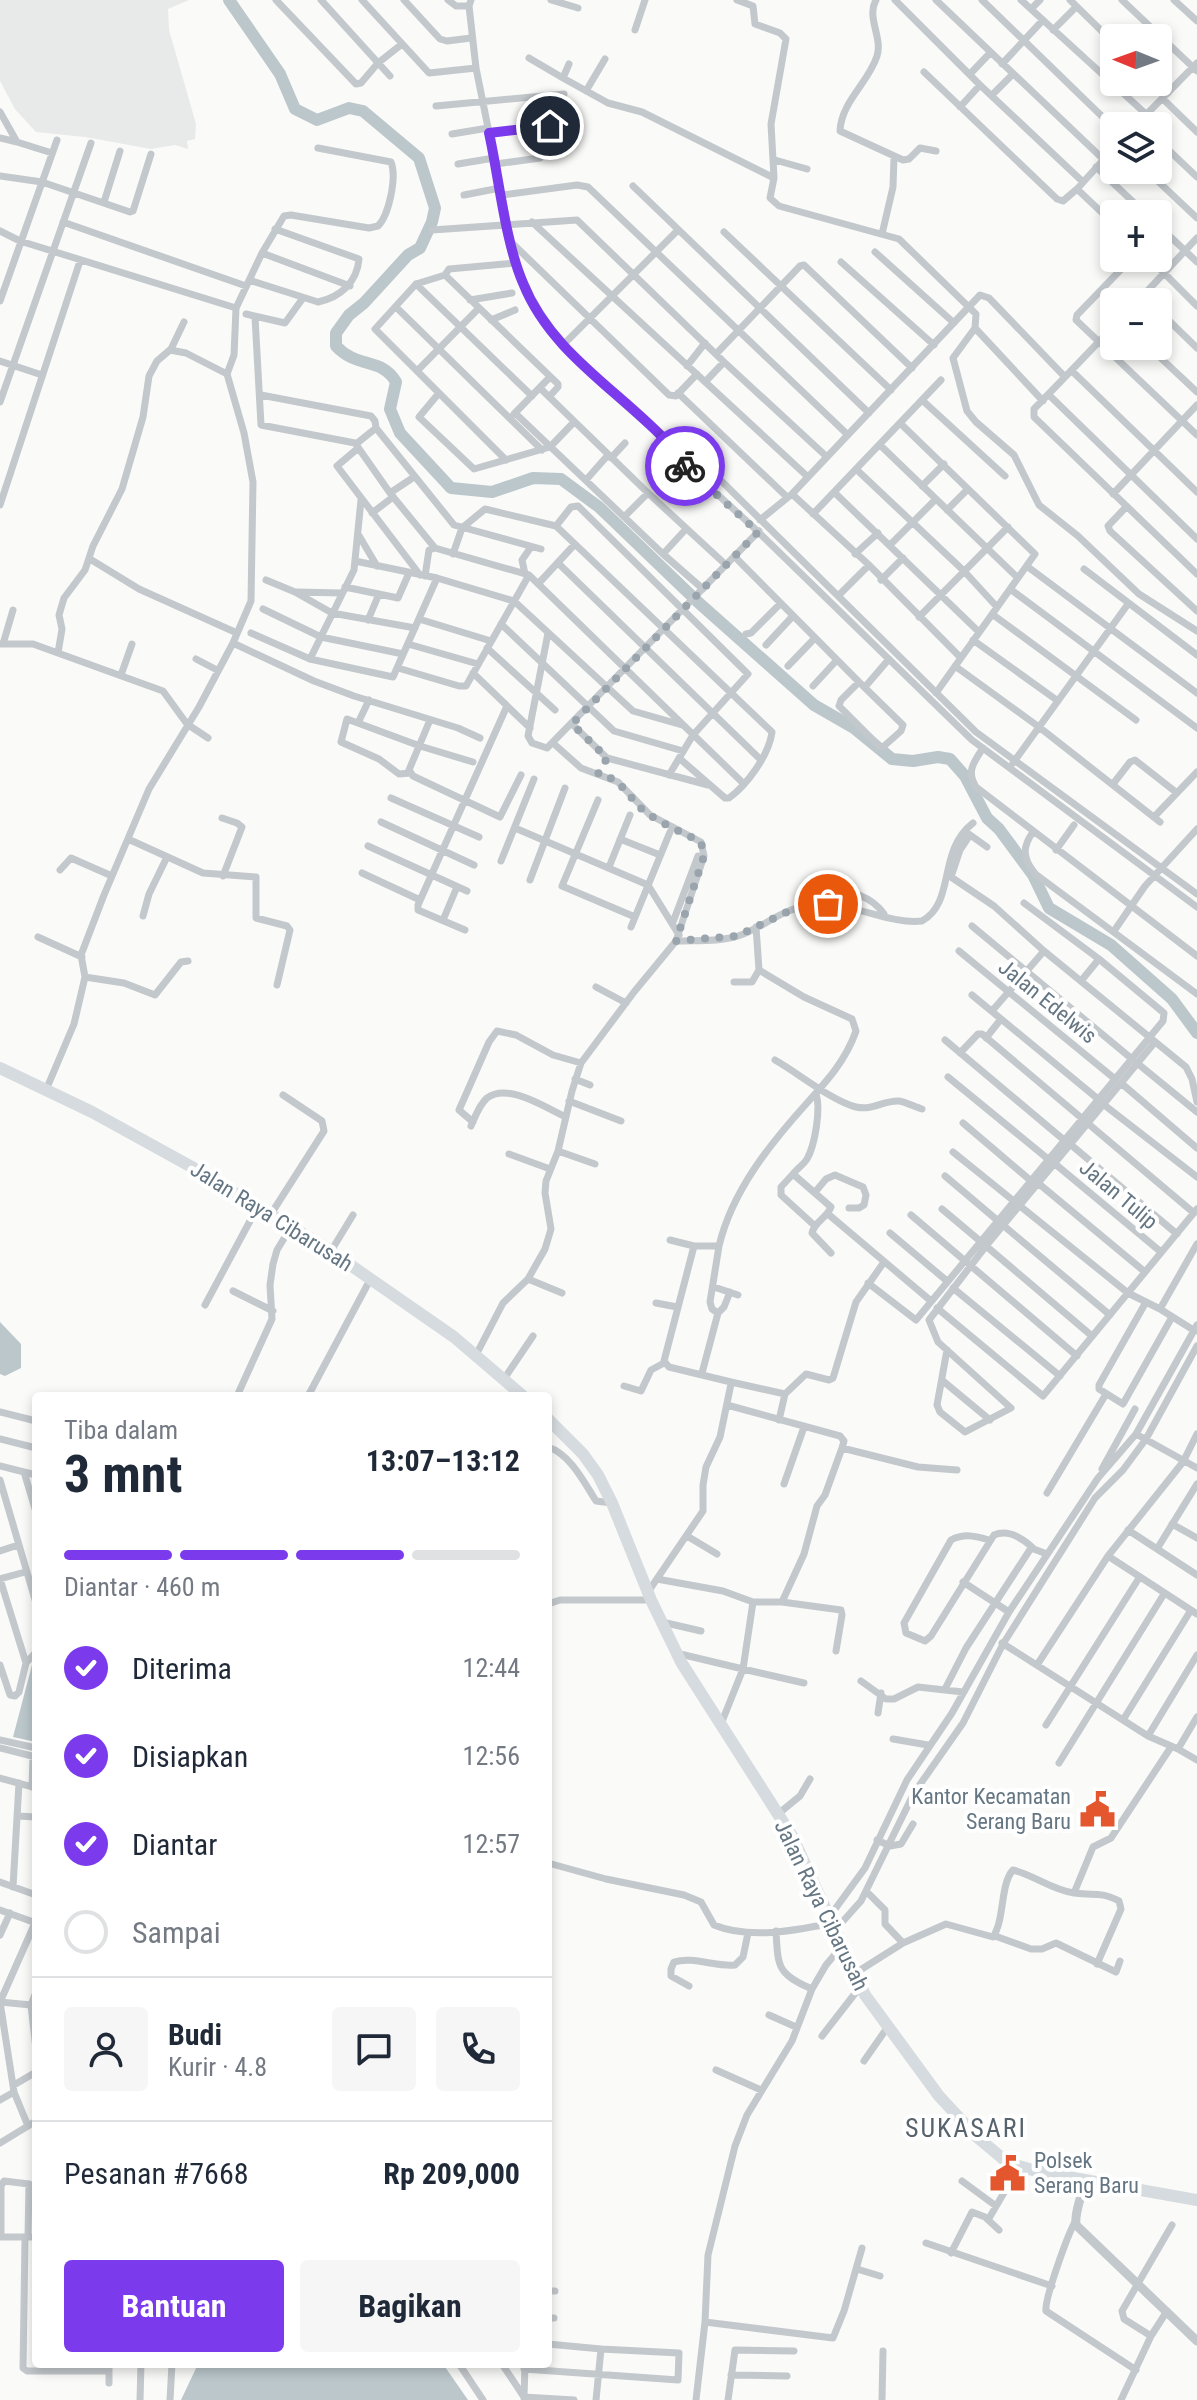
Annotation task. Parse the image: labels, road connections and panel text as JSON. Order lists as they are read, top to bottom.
{
  "streets": {
    "main road": ["Jalan Raya Cibarusah"],
    "street": ["Jalan Edelwis", "Jalan Tulip"]
  },
  "districts": ["SUKASARI"],
  "places": {
    "public building": ["Kantor Kecamatan Serang Baru", "Polsek Serang Baru"]
  },
  "north": "left",
  "page": {
    "map_buttons": ["+", "−"],
    "heading": ["3 mnt", "Tiba dalam", "13:07–13:12"],
    "panel": [
      "Budi",
      "Kurir · 4.8",
      "Pesanan #7668",
      "Rp 209,000"
    ],
    "bar": "Diantar · 460 m",
    "list": [
      ["Diterima", "12:44"],
      ["Disiapkan", "12:56"],
      ["Diantar", "12:57"],
      "Sampai"
    ],
    "buttons": ["Bantuan", "Bagikan"]
  }
}
